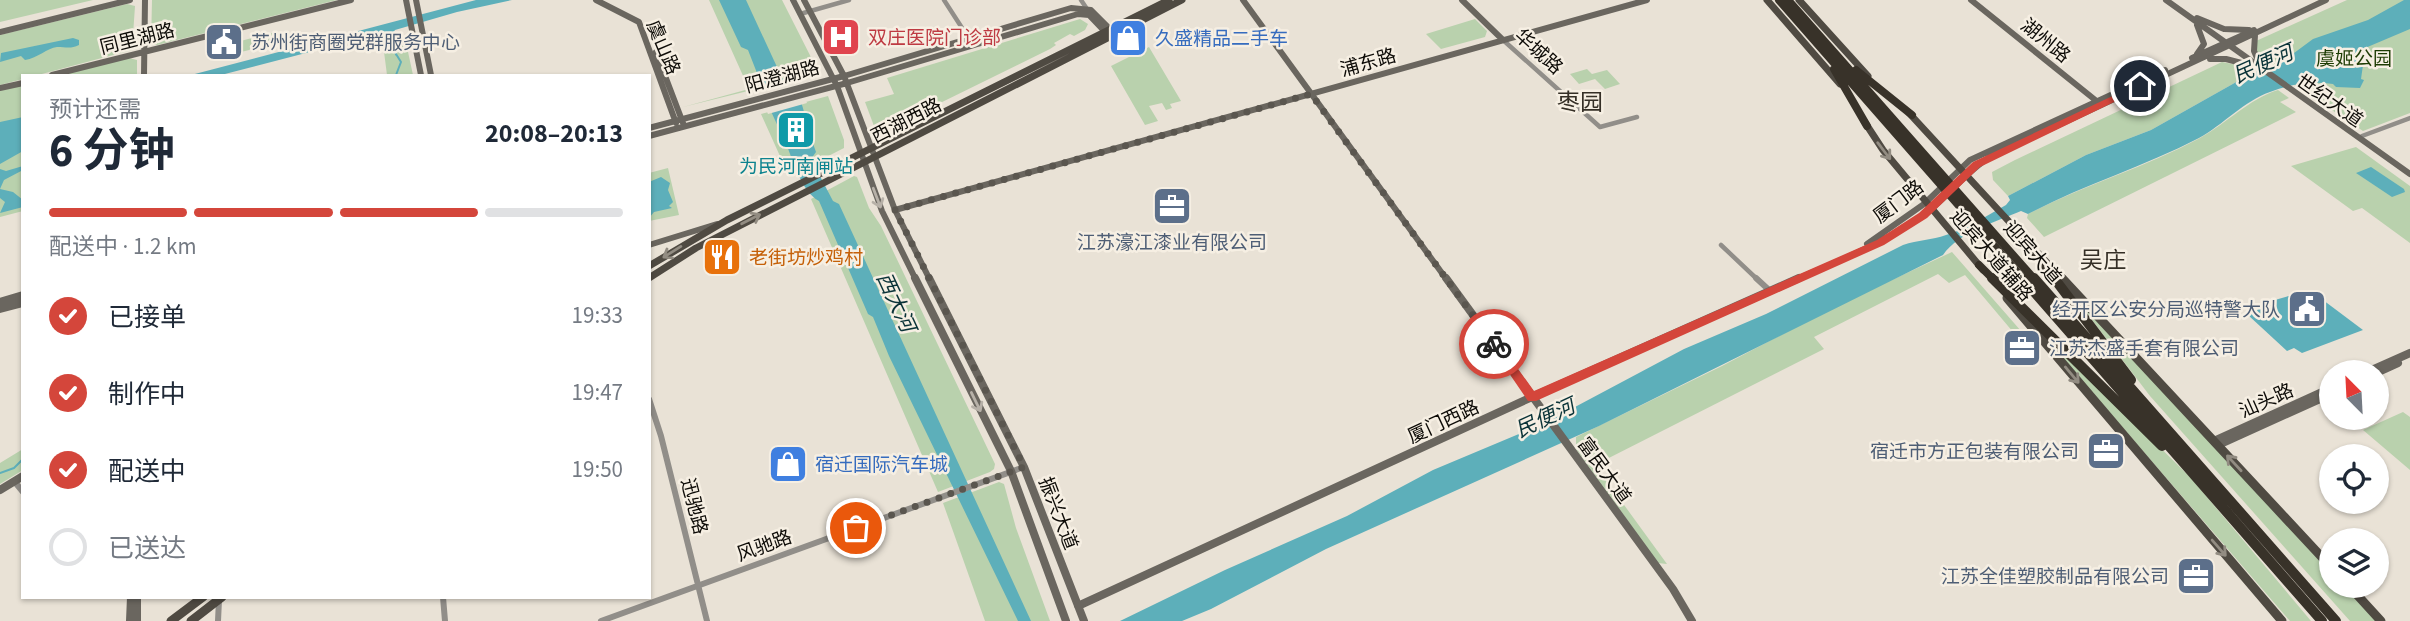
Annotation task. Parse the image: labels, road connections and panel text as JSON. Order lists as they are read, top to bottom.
{
  "streets": {
    "highway": ["迎宾大道"],
    "main road": ["西湖西路", "迎宾大道辅路"],
    "street": [
      "同里湖路",
      "湖州路",
      "虞山路",
      "华城路",
      "浦东路",
      "阳澄湖路",
      "世纪大道",
      "厦门路",
      "汕头路",
      "厦门西路",
      "富民大道",
      "迅驰路",
      "振兴大道",
      "风驰路"
    ]
  },
  "crossings": [
    ["湖州路", "厦门路"],
    ["虞山路", "阳澄湖路"],
    ["华城路", "浦东路"],
    ["浦东路", "富民大道"],
    ["浦东路", "振兴大道"],
    ["阳澄湖路", "振兴大道"],
    ["世纪大道", "厦门路"],
    ["西湖西路", "振兴大道"],
    ["厦门路", "迎宾大道辅路"],
    ["厦门路", "厦门西路"],
    ["迎宾大道辅路", "汕头路"],
    ["厦门西路", "富民大道"],
    ["厦门西路", "振兴大道"],
    ["迅驰路", "风驰路"],
    ["振兴大道", "风驰路"]
  ],
  "districts": ["枣园", "吴庄"],
  "water": ["民便河", "西大河"],
  "parks": ["虞姬公园"],
  "places": {
    "hospital": ["双庄医院门诊部"],
    "shop": ["久盛精品二手车", "宿迁国际汽车城"],
    "public building": ["苏州街商圈党群服务中心", "经开区公安分局巡特警大队"],
    "building": ["为民河南闸站"],
    "office": [
      "江苏濠江漆业有限公司",
      "江苏杰盛手套有限公司",
      "宿迁市方正包装有限公司",
      "江苏全佳塑胶制品有限公司"
    ],
    "restaurant": ["老街坊炒鸡村"]
  },
  "north": "top left",
  "page": {
    "heading": ["6 分钟", "预计还需", "20:08–20:13"],
    "bar": "配送中 · 1.2 km",
    "list": [
      ["已接单", "19:33"],
      ["制作中", "19:47"],
      ["配送中", "19:50"],
      "已送达"
    ]
  }
}
